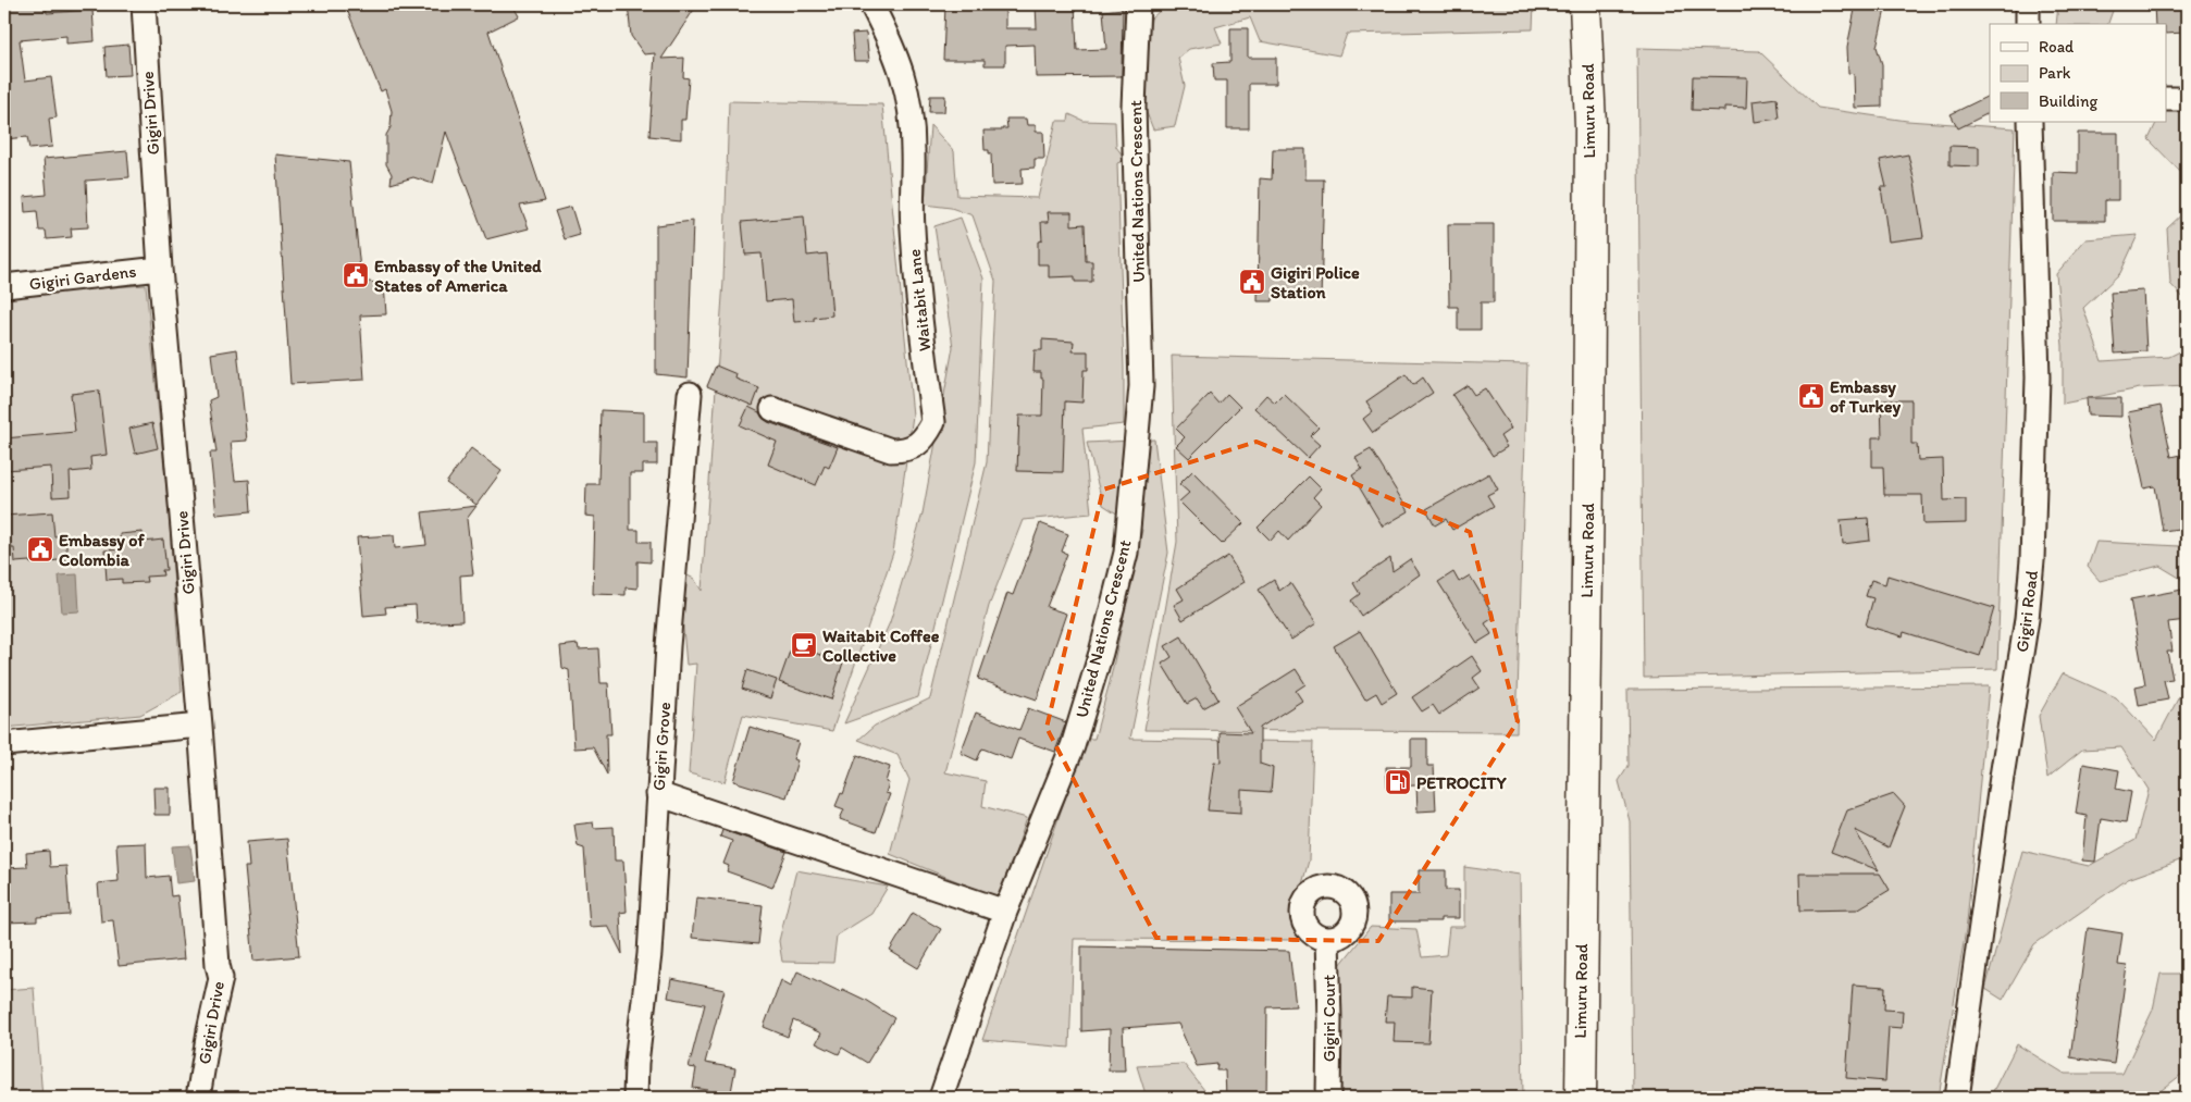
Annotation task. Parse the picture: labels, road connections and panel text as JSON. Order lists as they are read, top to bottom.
{
  "streets": {
    "main road": ["Limuru Road"],
    "street": [
      "Gigiri Drive",
      "United Nations Crescent",
      "Gigiri Gardens",
      "Waitabit Lane",
      "Gigiri Road",
      "Gigiri Grove",
      "Gigiri Court"
    ]
  },
  "crossings": [
    ["Gigiri Drive", "Gigiri Gardens"]
  ],
  "places": {
    "public building": [
      "Embassy of the United States of America",
      "Gigiri Police Station",
      "Embassy of Turkey",
      "Embassy of Colombia"
    ],
    "cafe": ["Waitabit Coffee Collective"],
    "fuel station": ["PETROCITY"]
  },
  "legend": ["Road", "Park", "Building"]
}
